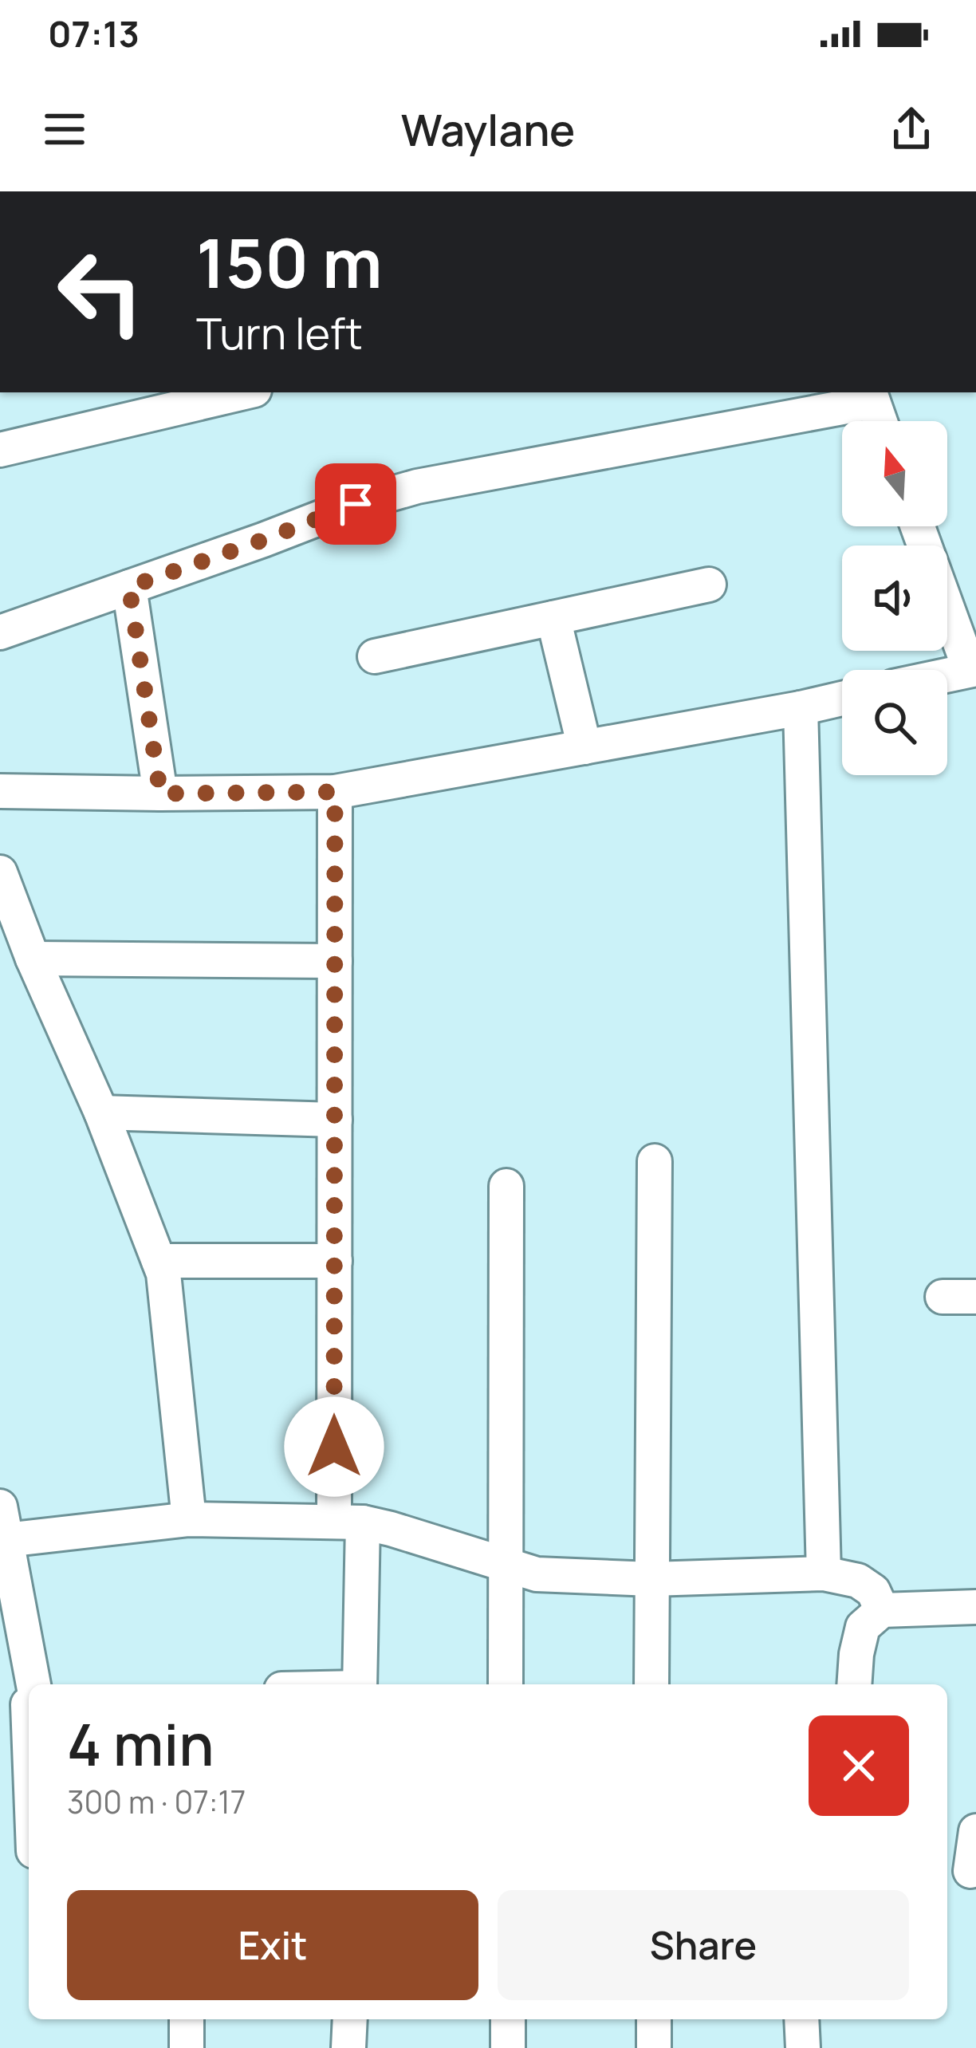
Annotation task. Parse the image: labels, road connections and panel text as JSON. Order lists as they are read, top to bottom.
{
  "north": "top",
  "page": {
    "status": "07:13",
    "header": "Waylane",
    "turn": ["150 m", "Turn left"],
    "heading": ["4 min", "300 m · 07:17"],
    "buttons": ["Exit", "Share"]
  }
}
